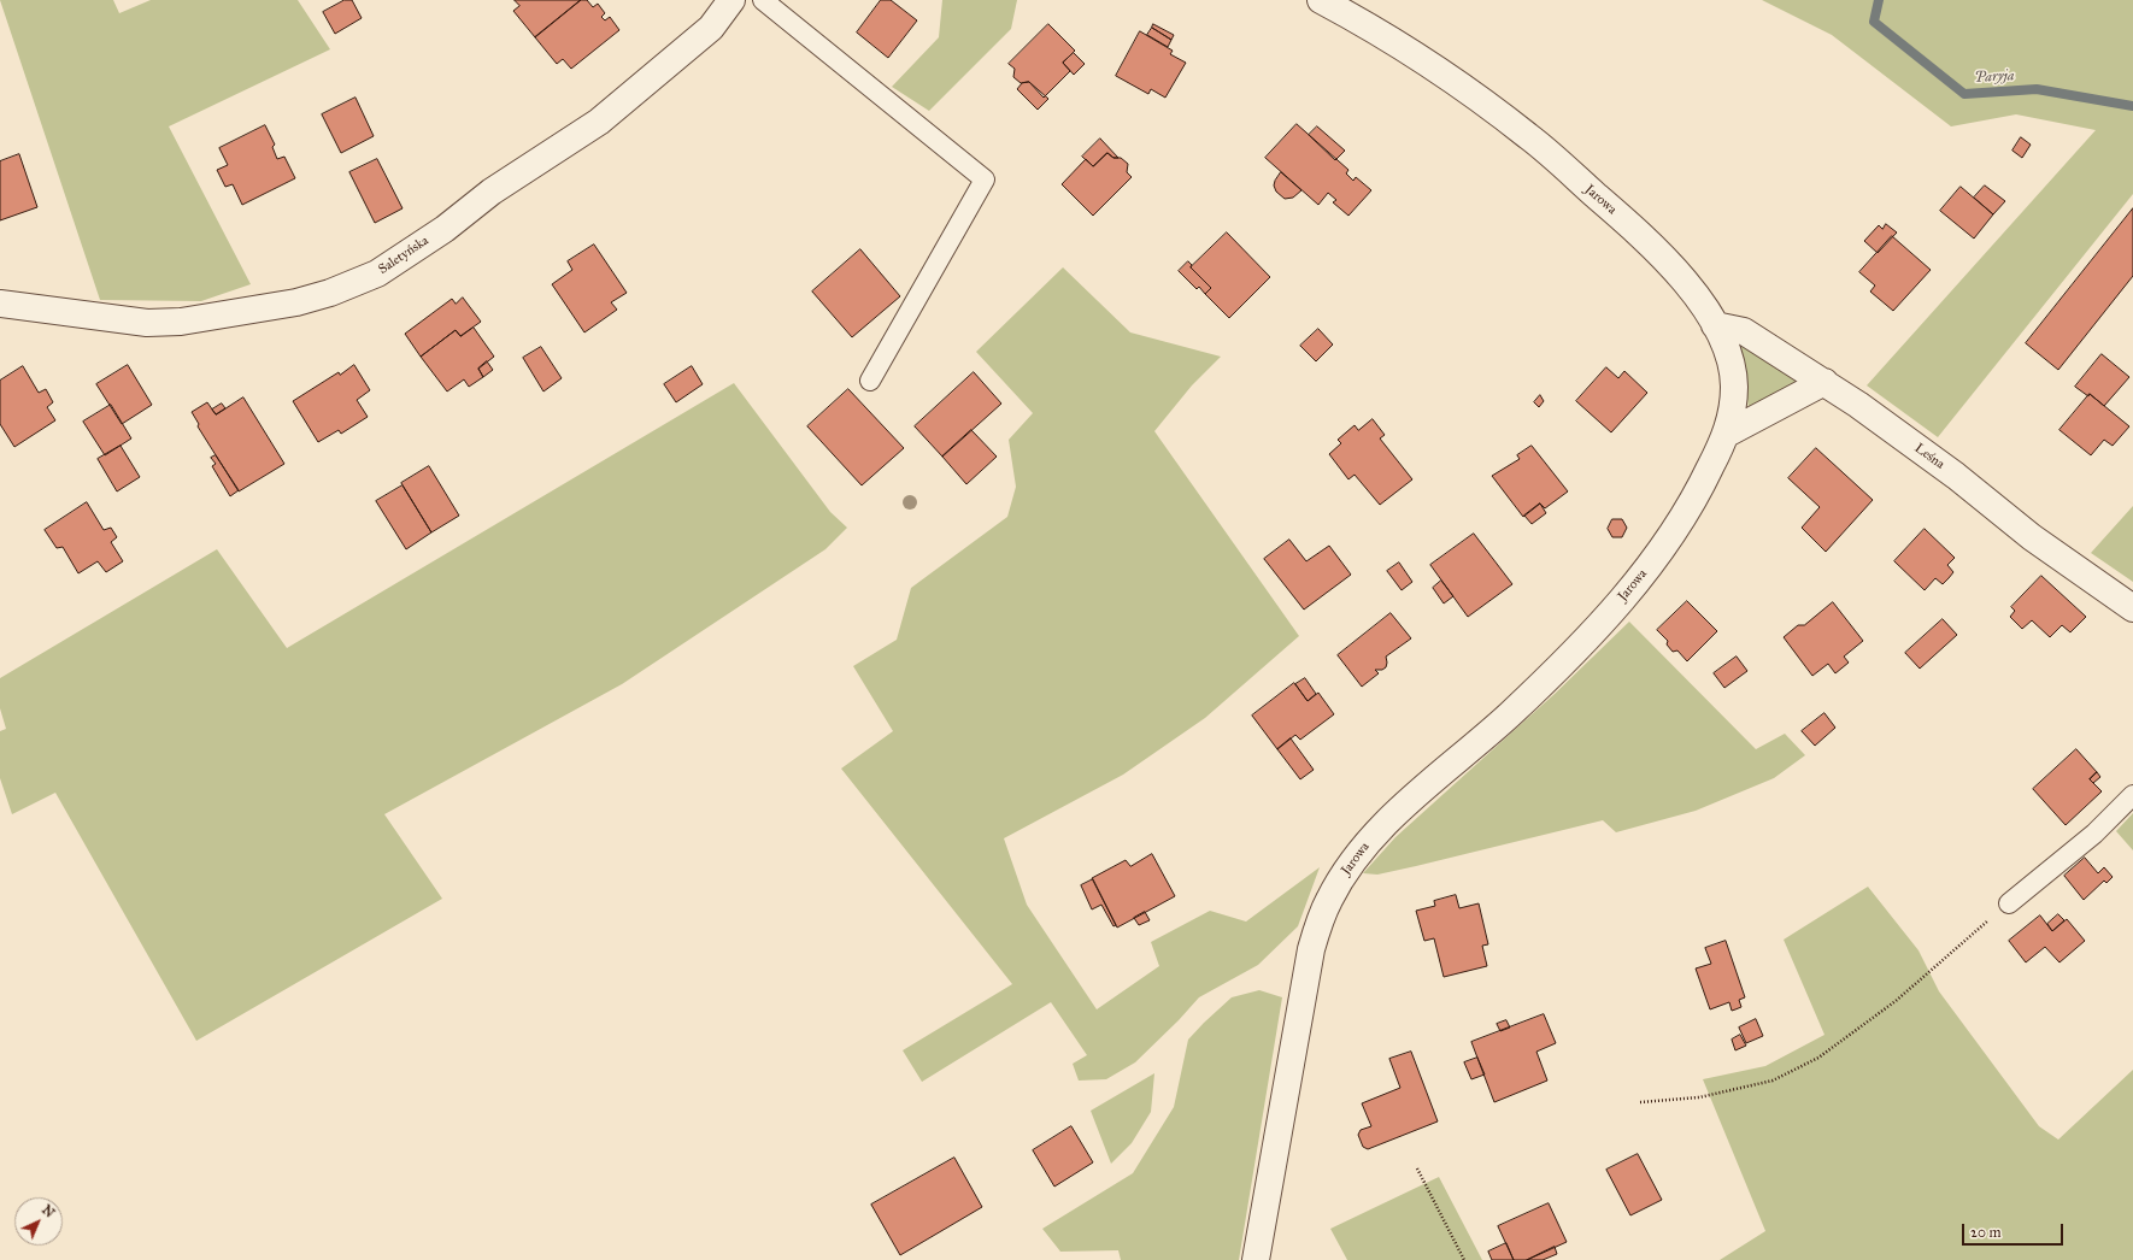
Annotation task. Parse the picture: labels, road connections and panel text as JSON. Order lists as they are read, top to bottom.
{
  "streets": {
    "street": ["Jarowa", "Saletyńska", "Leśna"]
  },
  "crossings": [
    ["Jarowa", "Leśna"]
  ],
  "water": ["Paryja"],
  "scale_bar": "20 m",
  "north": "top right"
}
